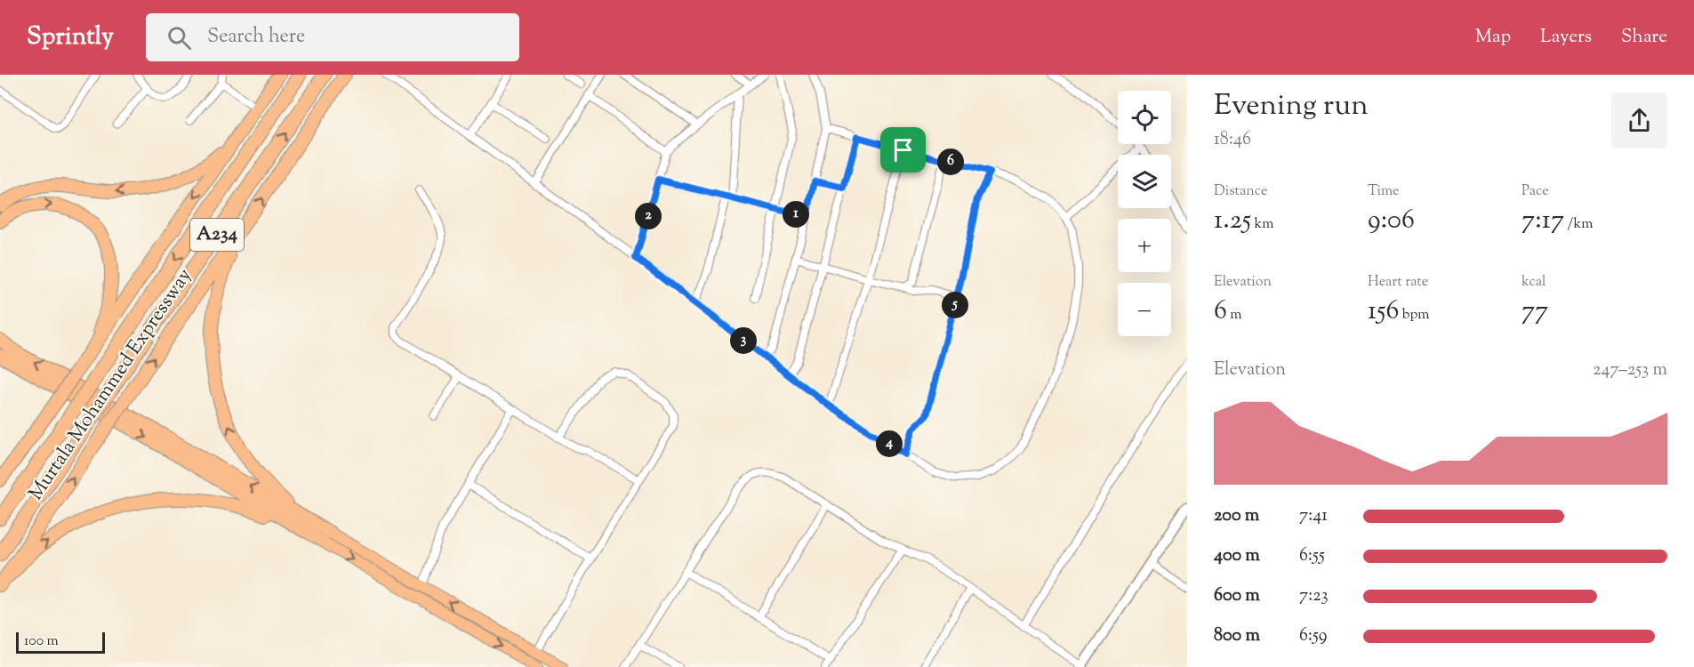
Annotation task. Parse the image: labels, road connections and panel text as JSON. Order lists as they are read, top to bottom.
{
  "streets": {
    "highway": ["A234", "Murtala Mohammed Expressway"]
  },
  "scale_bar": "100 m",
  "page": {
    "header": "Sprintly",
    "search": "Search here",
    "nav": ["Map", "Layers", "Share"],
    "heading": ["Evening run", "18:46"],
    "map_buttons": ["+", "−"],
    "pins": [
      "6",
      "1",
      "2",
      "5",
      "3",
      "4"
    ],
    "stats": [
      ["Distance", "1.25 km"],
      ["Time", "9:06"],
      ["Pace", "7:17 /km"],
      ["Elevation", "6 m"],
      ["Heart rate", "156 bpm"],
      ["kcal", "77"]
    ],
    "chart": ["Elevation", "247–253 m"],
    "list": [
      {
        "name": "200 m",
        "note": "7:41"
      },
      {
        "name": "400 m",
        "note": "6:55"
      },
      {
        "name": "600 m",
        "note": "7:23"
      },
      {
        "name": "800 m",
        "note": "6:59"
      }
    ],
    "scale": "100 m"
  }
}
